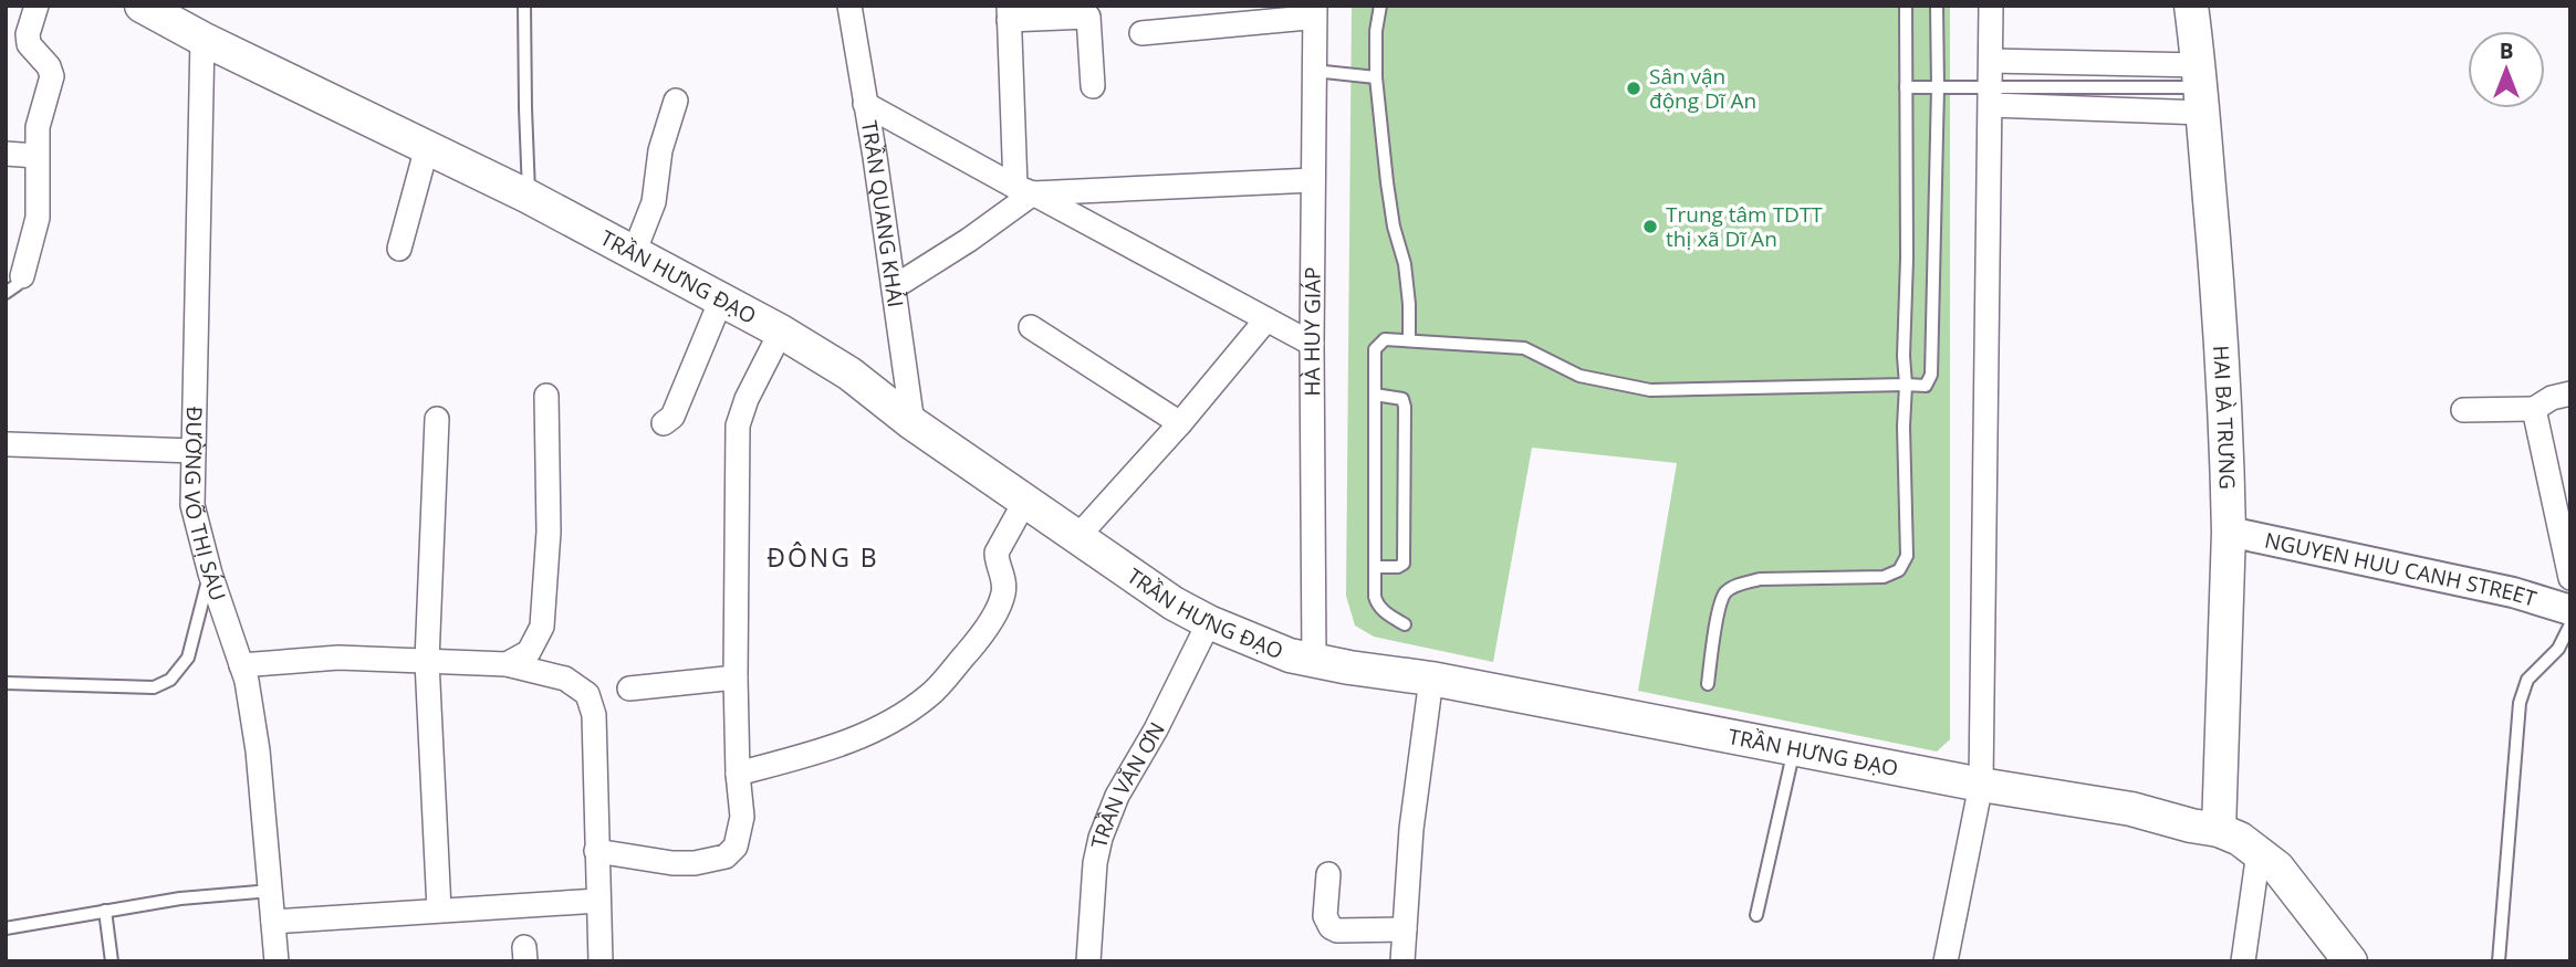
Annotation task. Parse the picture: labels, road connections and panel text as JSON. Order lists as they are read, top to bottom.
{
  "streets": {
    "main road": ["TRẦN HƯNG ĐẠO", "HAI BÀ TRƯNG"],
    "street": [
      "TRẦN QUANG KHẢI",
      "HÀ HUY GIÁP",
      "ĐƯỜNG VÕ THỊ SÁU",
      "NGUYEN HUU CANH STREET",
      "TRẦN VĂN ƠN"
    ]
  },
  "crossings": [
    ["TRẦN QUANG KHẢI", "TRẦN HƯNG ĐẠO"],
    ["TRẦN HƯNG ĐẠO", "HÀ HUY GIÁP"],
    ["TRẦN HƯNG ĐẠO", "HAI BÀ TRƯNG"],
    ["TRẦN HƯNG ĐẠO", "ĐƯỜNG VÕ THỊ SÁU"],
    ["TRẦN HƯNG ĐẠO", "TRẦN VĂN ƠN"],
    ["HAI BÀ TRƯNG", "NGUYEN HUU CANH STREET"]
  ],
  "districts": ["ĐÔNG B"],
  "places": ["Sân vận động Dĩ An", "Trung tâm TDTT thị xã Dĩ An"],
  "north": "top"
}
